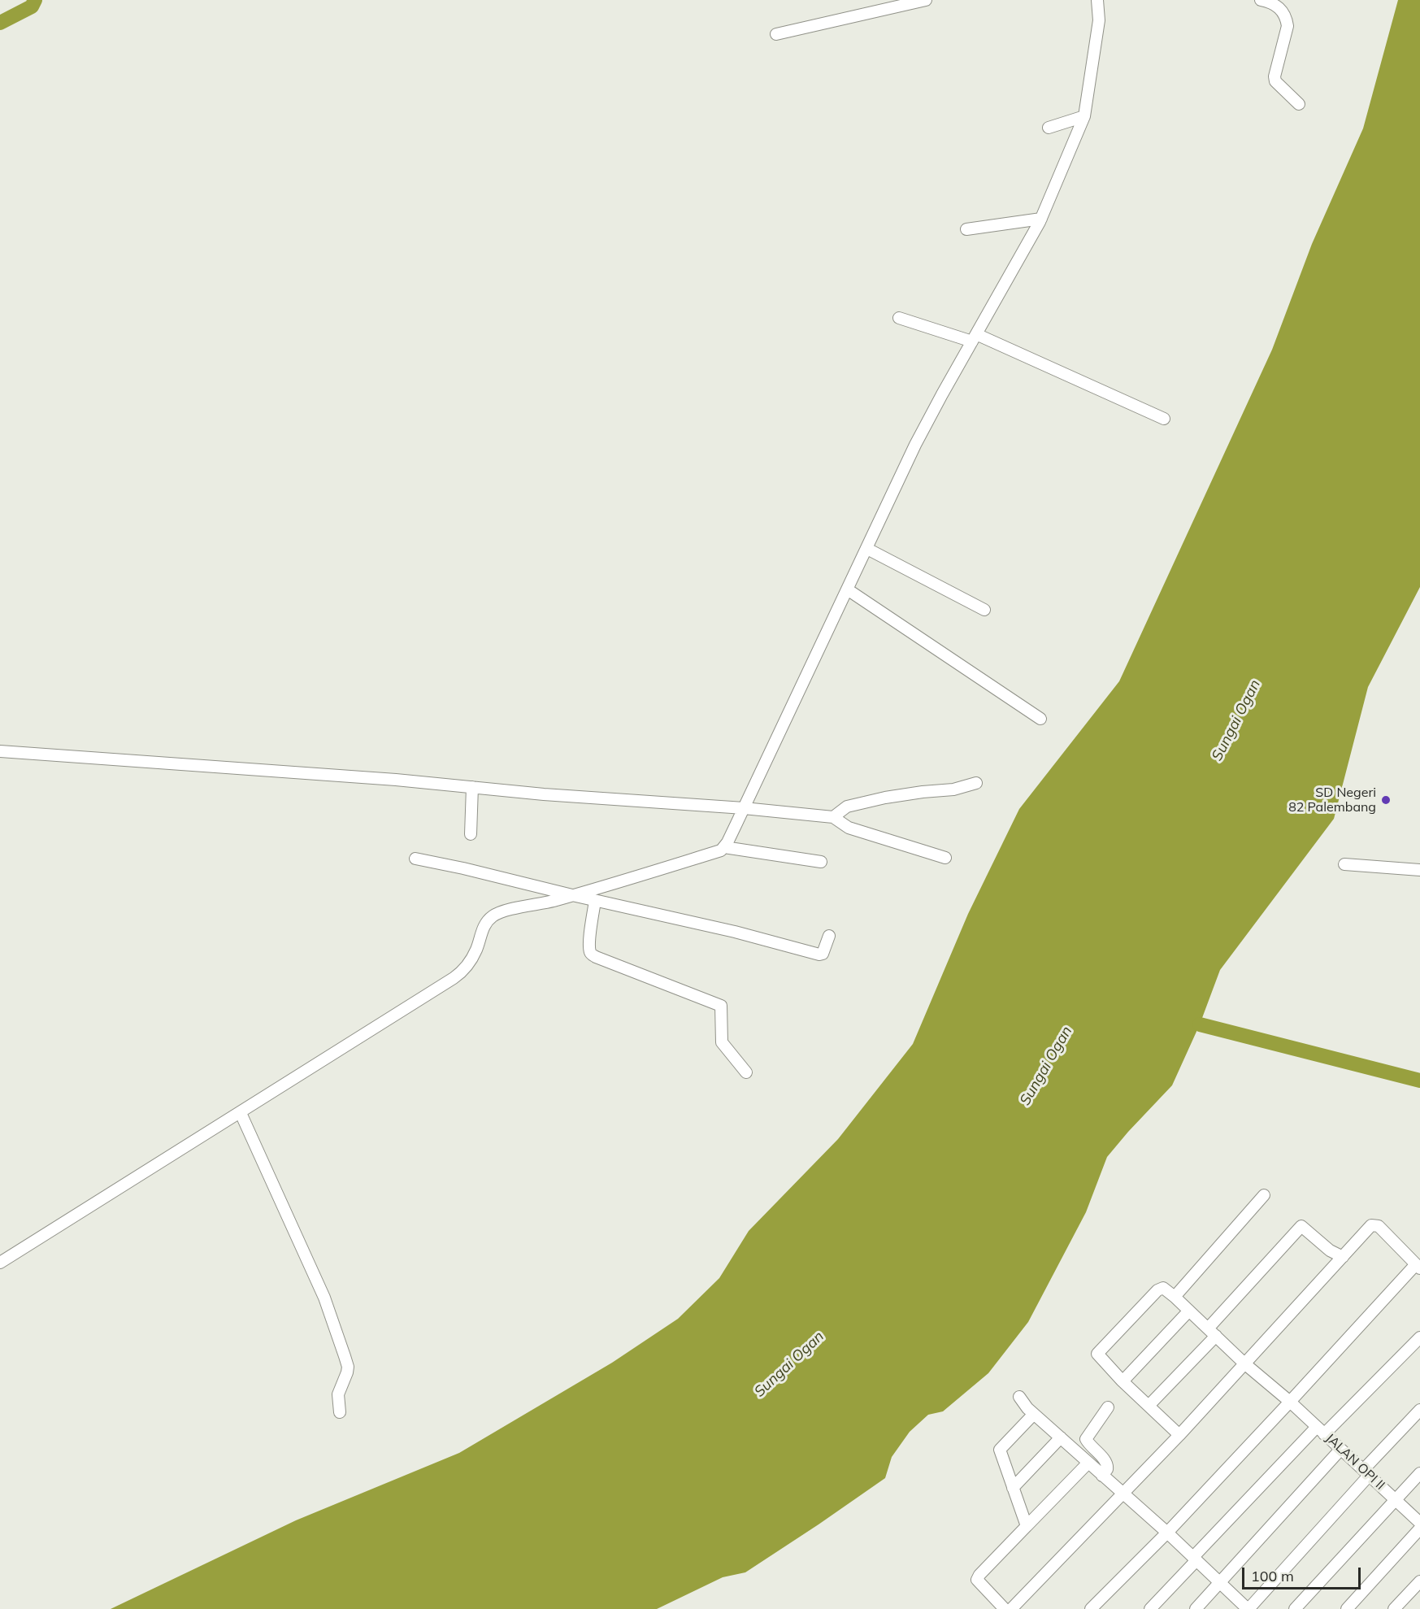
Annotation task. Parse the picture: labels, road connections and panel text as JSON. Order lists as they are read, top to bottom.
{
  "streets": {
    "street": ["JALAN OPI II"]
  },
  "water": ["Sungai Ogan"],
  "places": ["SD Negeri 82 Palembang"],
  "scale_bar": "100 m"
}
